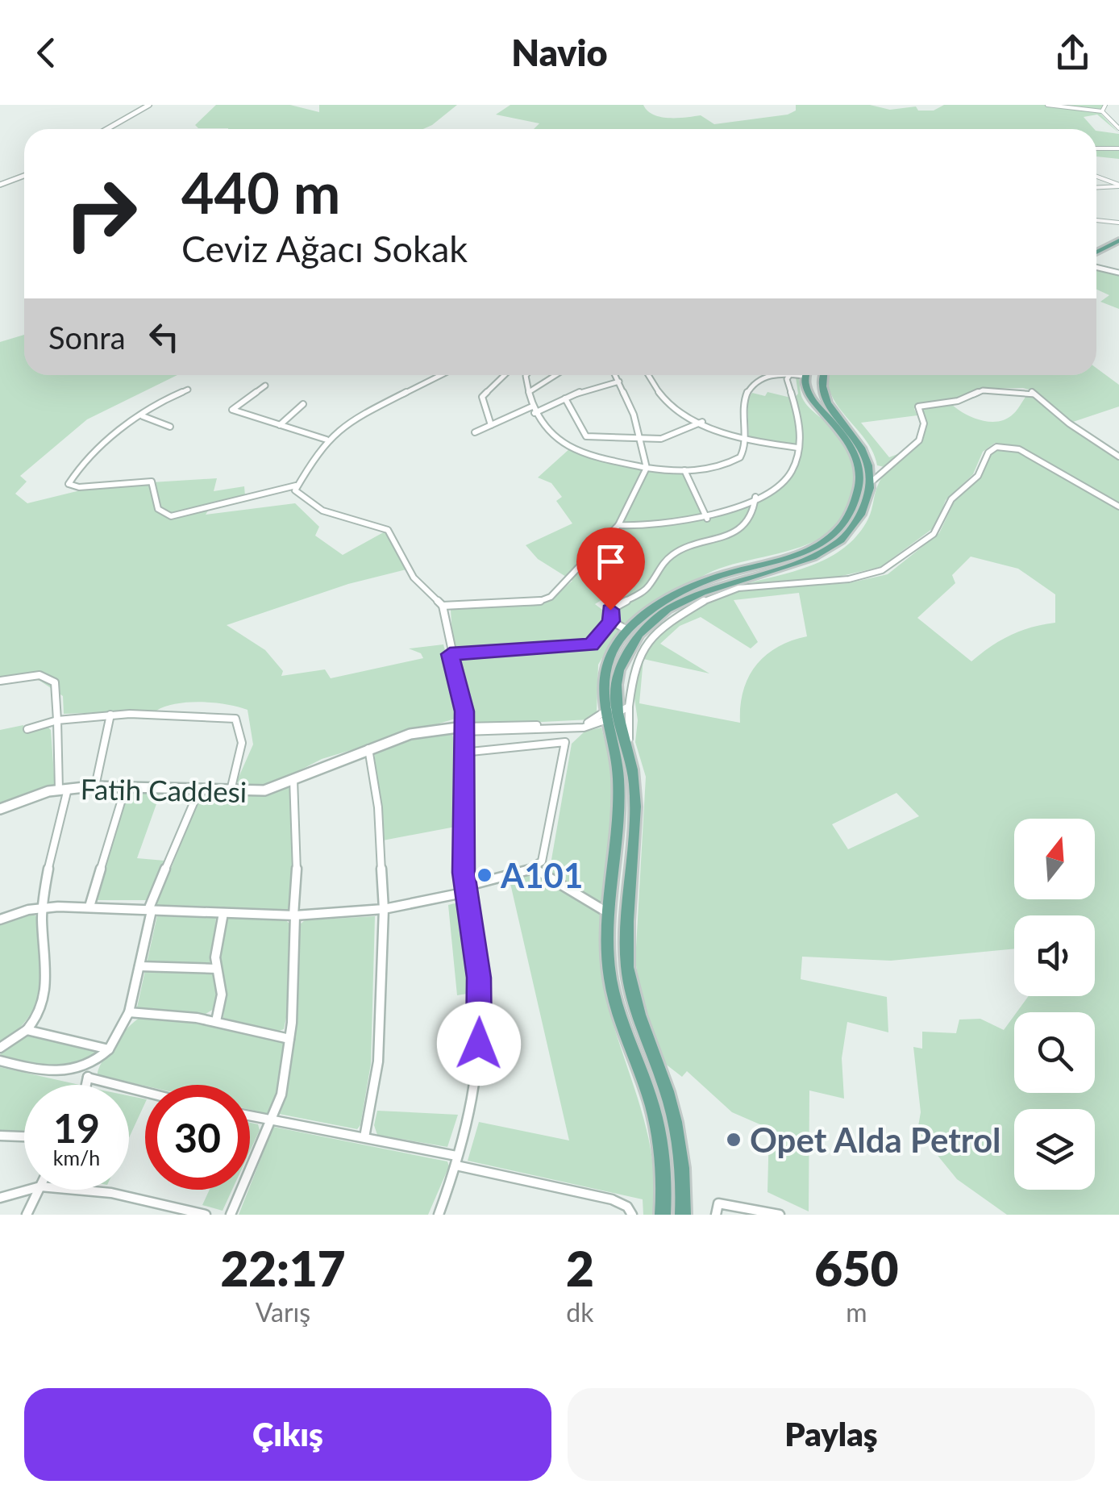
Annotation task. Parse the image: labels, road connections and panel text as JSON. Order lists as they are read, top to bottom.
{
  "streets": {
    "street": ["Fatih Caddesi"]
  },
  "places": ["A101", "Opet Alda Petrol"],
  "north": "top",
  "page": {
    "header": "Navio",
    "turn": ["440 m", "Ceviz Ağacı Sokak"],
    "then": "Sonra",
    "speed": "19 km/h",
    "limit": "30",
    "eta": [
      "22:17",
      "Varış",
      "2",
      "dk",
      "650",
      "m"
    ],
    "buttons": ["Çıkış", "Paylaş"]
  }
}
